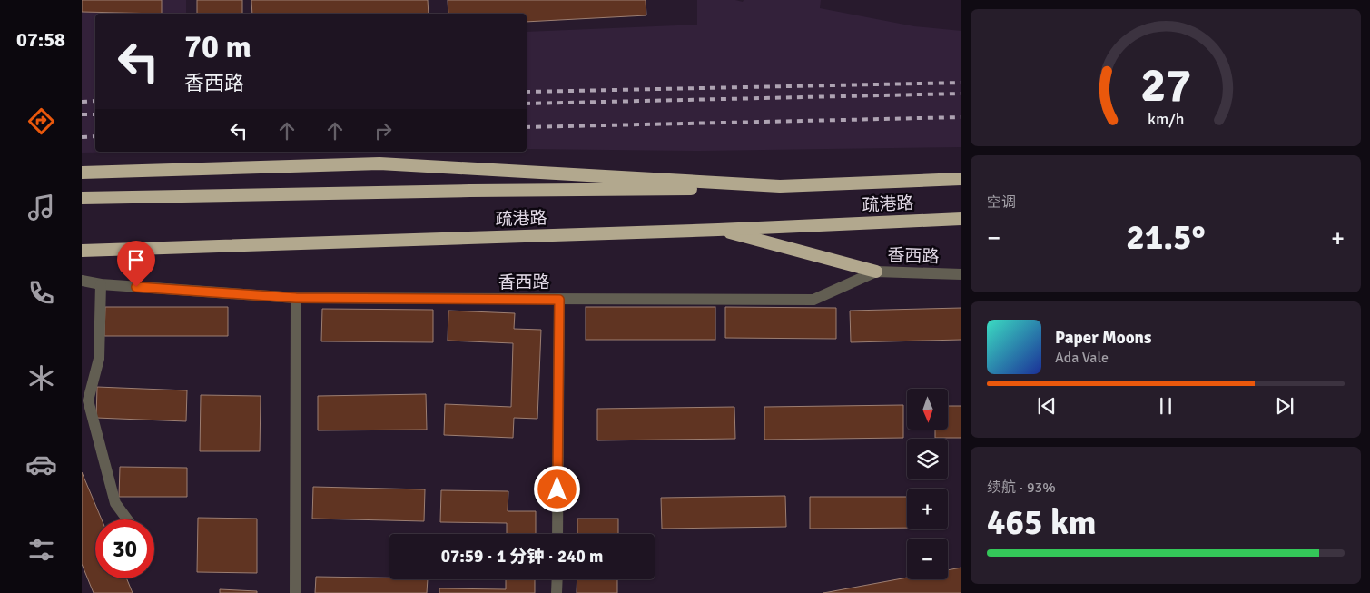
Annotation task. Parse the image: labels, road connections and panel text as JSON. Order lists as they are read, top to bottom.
{
  "streets": {
    "highway": ["疏港路"],
    "street": ["香西路"]
  },
  "north": "bottom",
  "page": {
    "tabs": "07:58",
    "turn": ["70 m", "香西路"],
    "tile": [
      "空调",
      ["续航 · 93%", "465 km"]
    ],
    "heat": ["−", "21.5°", "+"],
    "song": ["Paper Moons", "Ada Vale"],
    "map_buttons": ["+", "−"],
    "limit": "30",
    "trip": "07:59 · 1 分钟 · 240 m",
    "gauge": ["27", "km/h"]
  }
}
